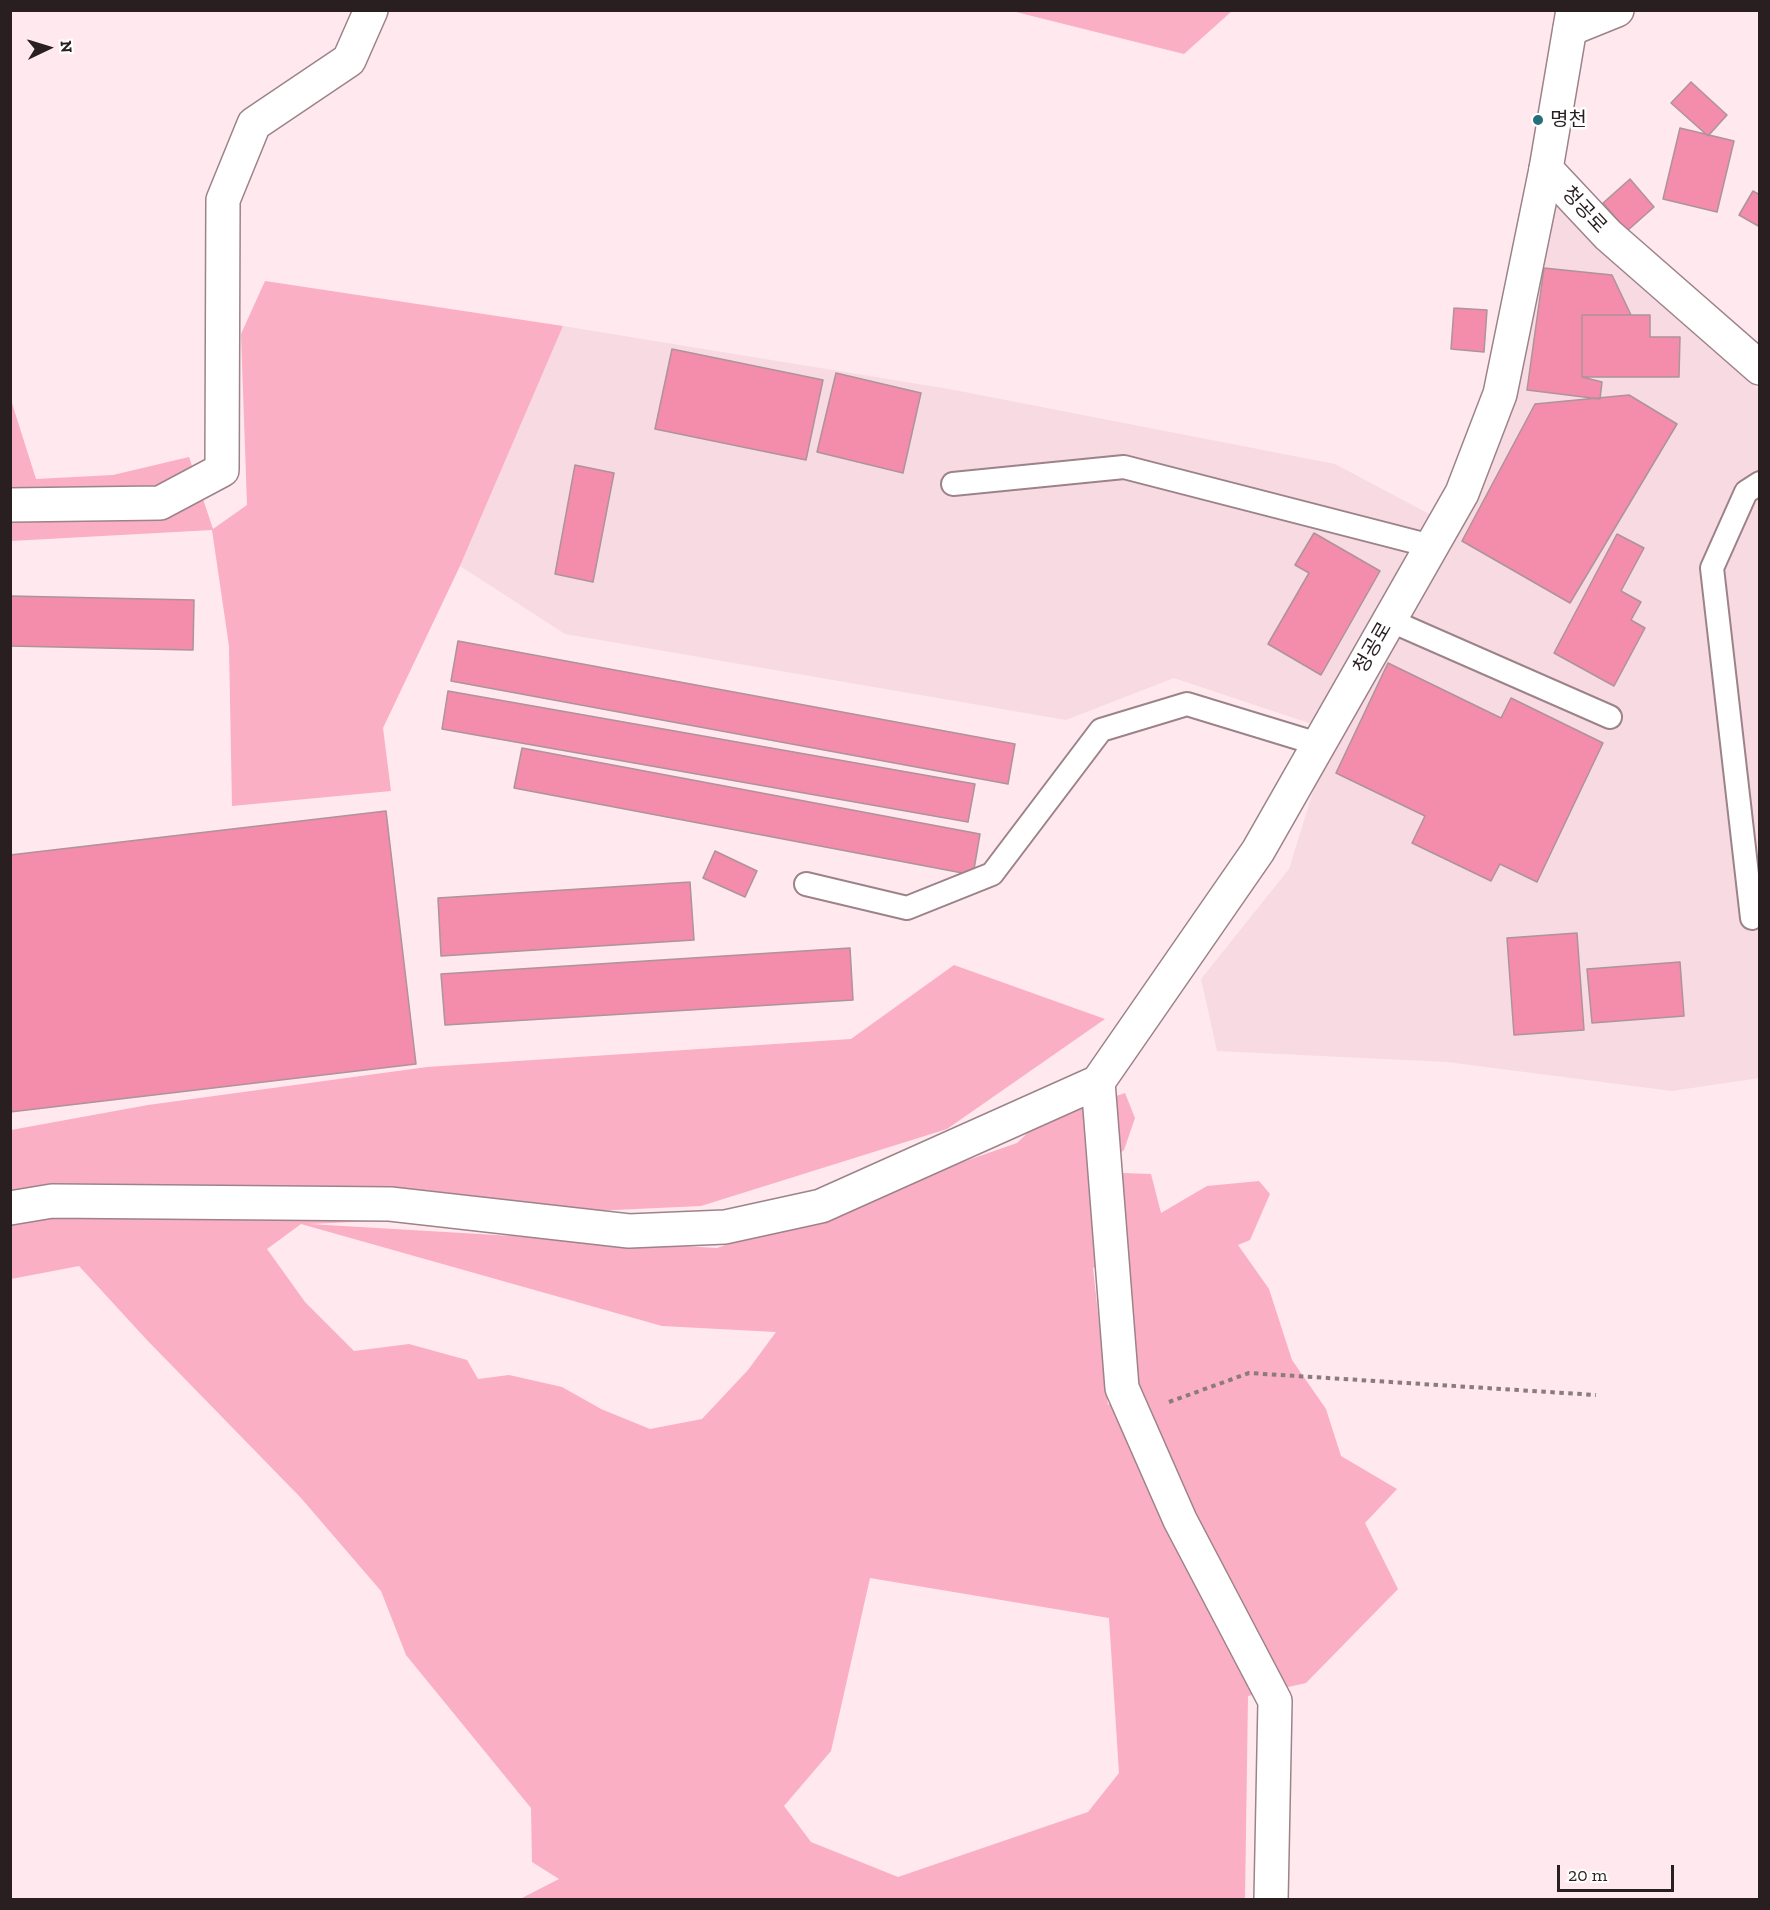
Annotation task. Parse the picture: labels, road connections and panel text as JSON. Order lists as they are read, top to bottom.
{
  "streets": {
    "street": ["청공로"]
  },
  "places": ["명천"],
  "scale_bar": "20 m",
  "north": "right"
}
